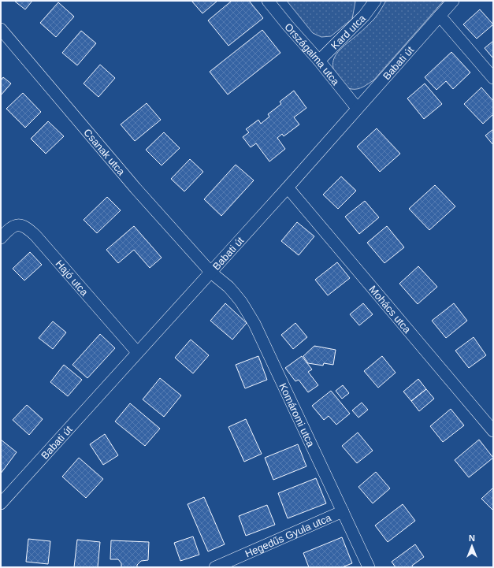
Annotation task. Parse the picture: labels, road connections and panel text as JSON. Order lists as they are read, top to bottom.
{
  "streets": {
    "street": [
      "Kard utca",
      "Országalma utca",
      "Babati út",
      "Csanak utca",
      "Hajó utca",
      "Mohács utca",
      "Komáromi utca",
      "Hegedűs Gyula utca"
    ]
  },
  "crossings": [
    ["Kard utca", "Országalma utca"],
    ["Országalma utca", "Babati út"],
    ["Babati út", "Csanak utca"],
    ["Babati út", "Hajó utca"],
    ["Babati út", "Mohács utca"],
    ["Babati út", "Komáromi utca"],
    ["Csanak utca", "Komáromi utca"],
    ["Komáromi utca", "Hegedűs Gyula utca"]
  ],
  "north": "top"
}
